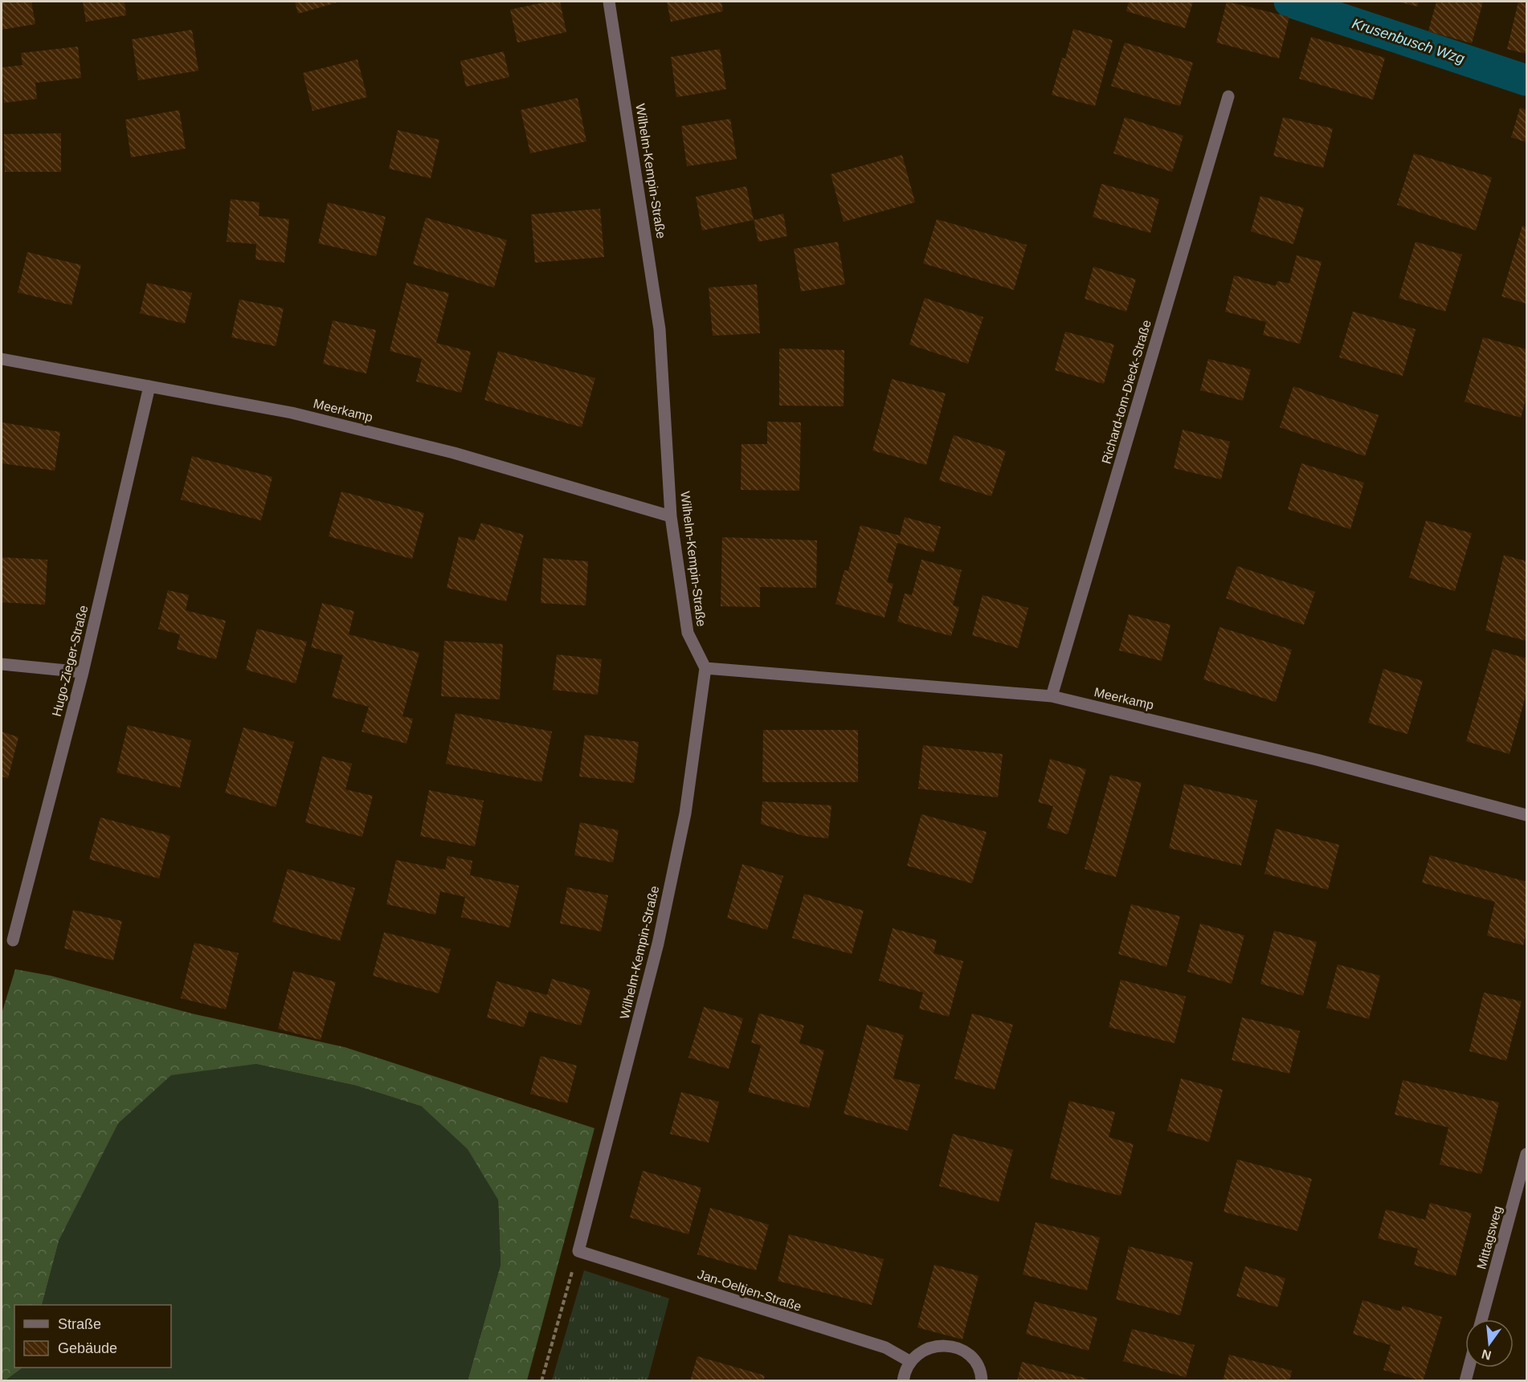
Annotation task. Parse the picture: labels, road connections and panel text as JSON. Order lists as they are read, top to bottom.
{
  "streets": {
    "street": [
      "Wilhelm-Kempin-Straße",
      "Richard-tom-Dieck-Straße",
      "Meerkamp",
      "Hugo-Zieger-Straße",
      "Mittagsweg",
      "Jan-Oeltjen-Straße"
    ]
  },
  "crossings": [
    ["Wilhelm-Kempin-Straße", "Meerkamp"],
    ["Wilhelm-Kempin-Straße", "Jan-Oeltjen-Straße"],
    ["Richard-tom-Dieck-Straße", "Meerkamp"],
    ["Meerkamp", "Hugo-Zieger-Straße"]
  ],
  "water": ["Krusenbusch Wzg"],
  "legend": ["Straße", "Gebäude"],
  "north": "bottom"
}
